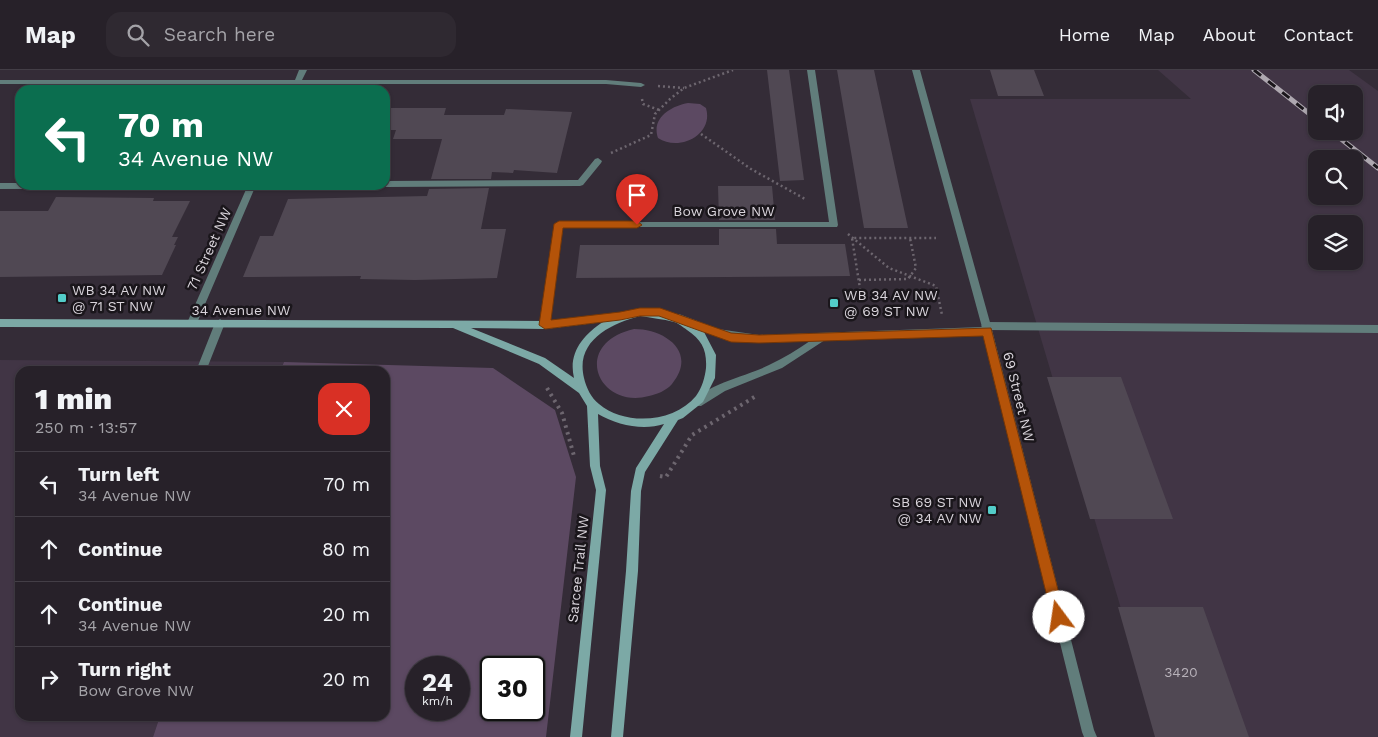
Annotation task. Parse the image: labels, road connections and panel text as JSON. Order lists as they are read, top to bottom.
{
  "streets": {
    "street": [
      "Bow Grove NW",
      "71 Street NW",
      "34 Avenue NW",
      "69 Street NW",
      "Sarcee Trail NW"
    ]
  },
  "crossings": [
    ["Bow Grove NW", "34 Avenue NW"],
    ["71 Street NW", "34 Avenue NW"],
    ["34 Avenue NW", "Sarcee Trail NW"]
  ],
  "places": {
    "transit": ["WB 34 AV NW @ 71 ST NW", "WB 34 AV NW @ 69 ST NW", "SB 69 ST NW @ 34 AV NW"]
  },
  "house_numbers": ["3420"],
  "page": {
    "header": "Map",
    "search": "Search here",
    "nav": [
      "Home",
      "Map",
      "About",
      "Contact"
    ],
    "turn": ["70 m", "34 Avenue NW"],
    "heading": ["1 min", "250 m · 13:57"],
    "list": [
      {
        "name": "Turn left",
        "note": "34 Avenue NW",
        "value": "70 m"
      },
      {
        "name": "Continue",
        "value": "80 m"
      },
      {
        "name": "Continue",
        "note": "34 Avenue NW",
        "value": "20 m"
      },
      {
        "name": "Turn right",
        "note": "Bow Grove NW",
        "value": "20 m"
      }
    ],
    "speed": "24 km/h",
    "limit": "30"
  }
}
